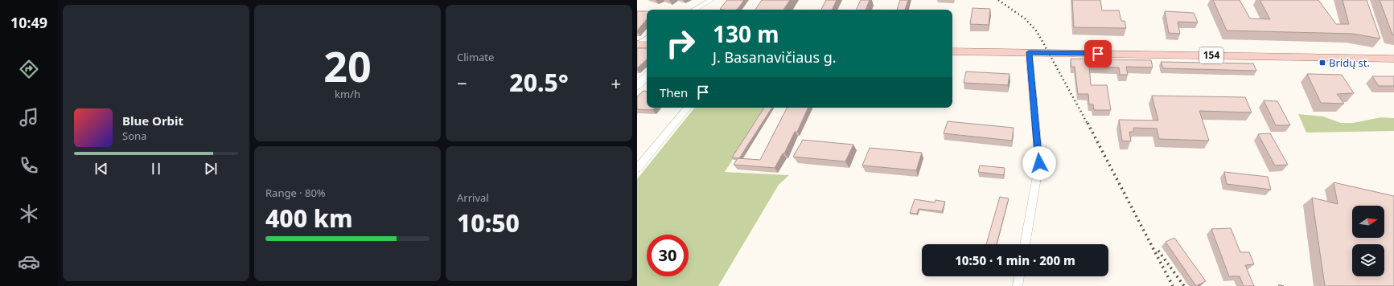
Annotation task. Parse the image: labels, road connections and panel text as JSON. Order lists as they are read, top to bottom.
{
  "streets": {
    "main road": ["154"]
  },
  "places": {
    "transit": ["Bridų st."]
  },
  "north": "right",
  "page": {
    "tabs": "10:49",
    "tile": [
      ["20", "km/h"],
      "Climate",
      ["Range · 80%", "400 km"],
      ["Arrival", "10:50"]
    ],
    "turn": ["130 m", "J. Basanavičiaus g."],
    "heat": ["−", "20.5°", "+"],
    "then": "Then",
    "song": ["Blue Orbit", "Sona"],
    "limit": "30",
    "trip": "10:50 · 1 min · 200 m"
  }
}
